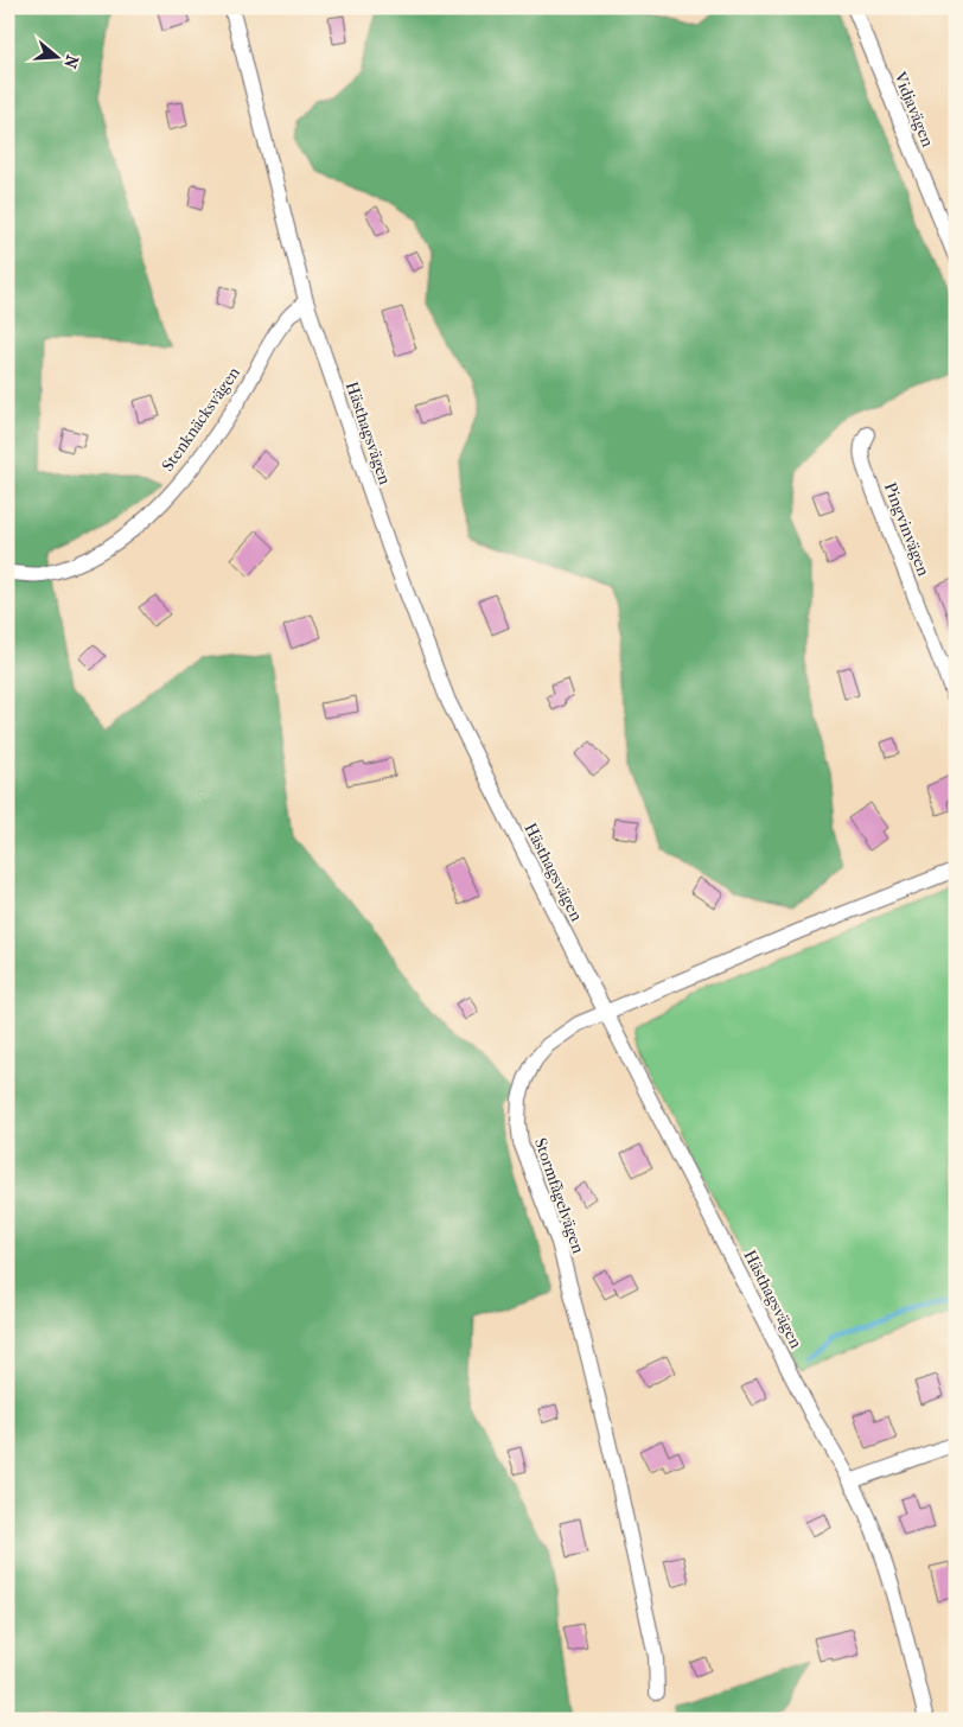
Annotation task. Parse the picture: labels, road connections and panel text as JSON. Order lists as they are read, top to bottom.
{
  "streets": {
    "street": [
      "Vidjavägen",
      "Stenknäcksvägen",
      "Hästhagsvägen",
      "Pingvinvägen",
      "Stormfågelvägen"
    ]
  },
  "crossings": [
    ["Stenknäcksvägen", "Hästhagsvägen"],
    ["Hästhagsvägen", "Stormfågelvägen"]
  ],
  "north": "right"
}
